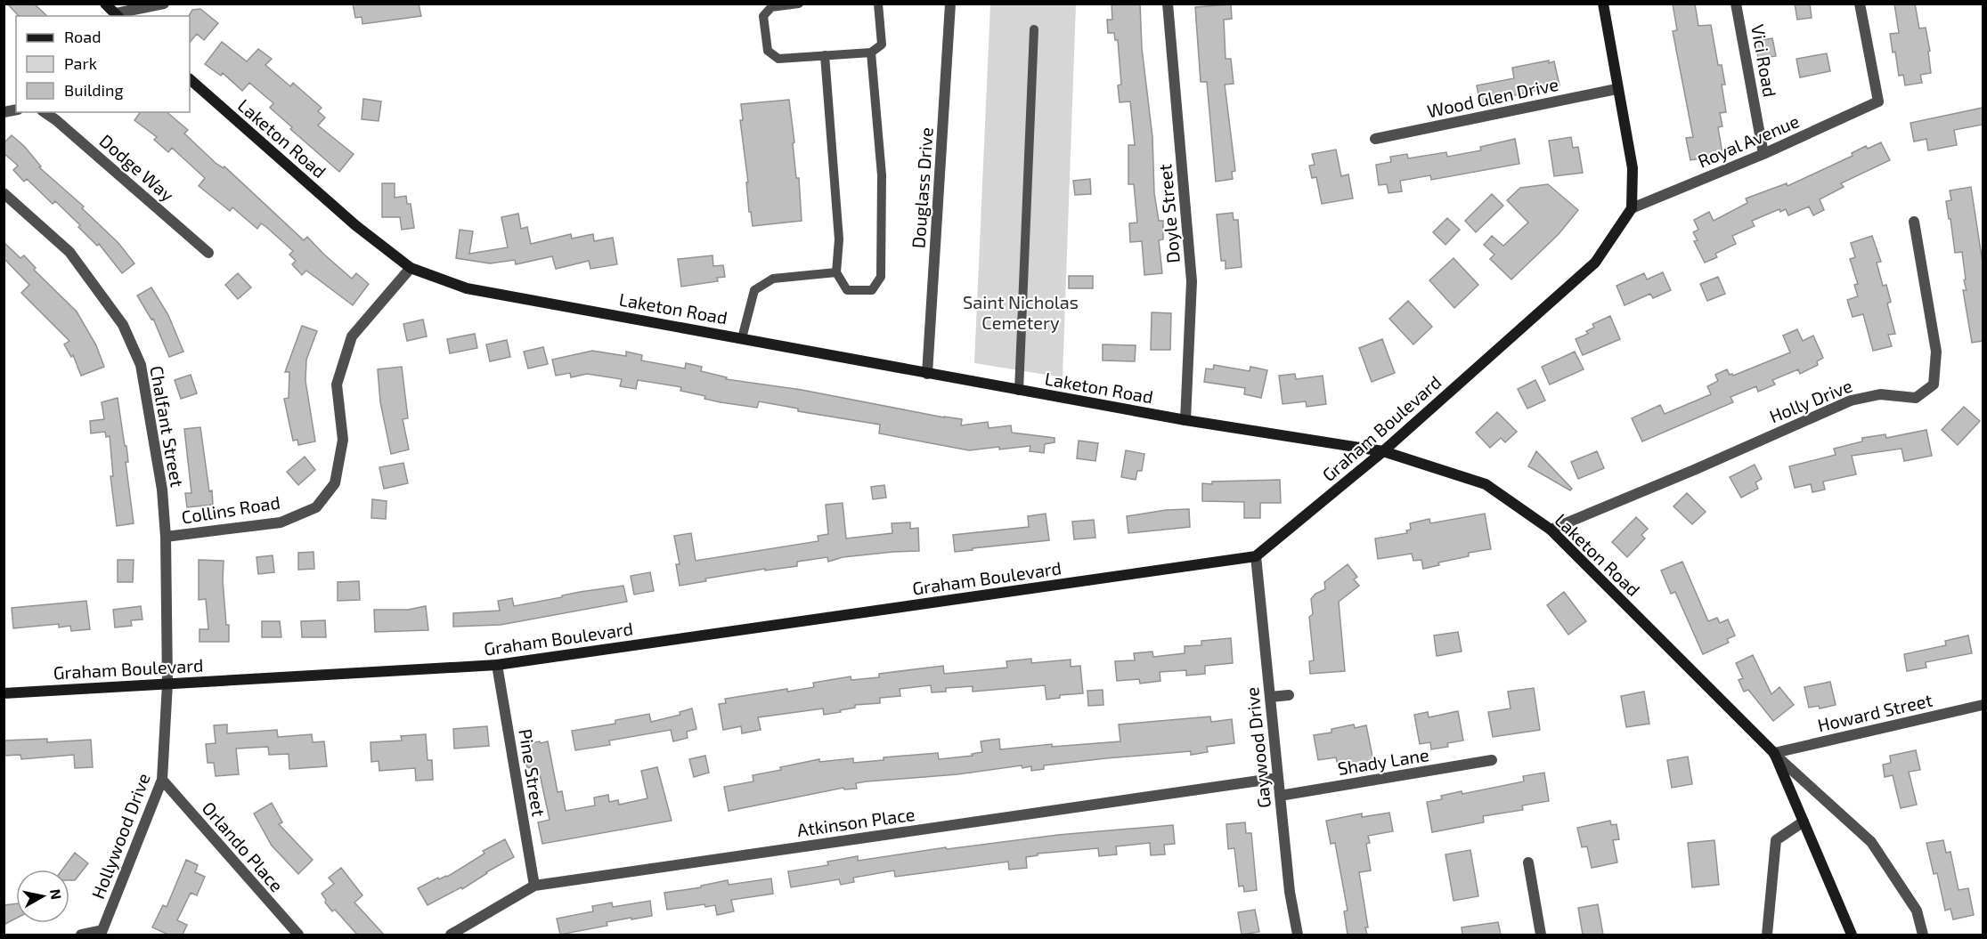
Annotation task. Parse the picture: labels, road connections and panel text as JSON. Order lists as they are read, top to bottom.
{
  "streets": {
    "street": [
      "Vici Road",
      "Wood Glen Drive",
      "Laketon Road",
      "Royal Avenue",
      "Dodge Way",
      "Douglass Drive",
      "Doyle Street",
      "Holly Drive",
      "Chalfant Street",
      "Graham Boulevard",
      "Collins Road",
      "Howard Street",
      "Gaywood Drive",
      "Shady Lane",
      "Pine Street",
      "Atkinson Place",
      "Hollywood Drive",
      "Orlando Place"
    ]
  },
  "crossings": [
    ["Vici Road", "Royal Avenue"],
    ["Laketon Road", "Douglass Drive"],
    ["Laketon Road", "Doyle Street"],
    ["Laketon Road", "Holly Drive"],
    ["Laketon Road", "Graham Boulevard"],
    ["Laketon Road", "Collins Road"],
    ["Laketon Road", "Howard Street"],
    ["Royal Avenue", "Graham Boulevard"],
    ["Chalfant Street", "Graham Boulevard"],
    ["Chalfant Street", "Collins Road"],
    ["Chalfant Street", "Hollywood Drive"],
    ["Graham Boulevard", "Gaywood Drive"],
    ["Graham Boulevard", "Pine Street"],
    ["Graham Boulevard", "Hollywood Drive"],
    ["Gaywood Drive", "Shady Lane"],
    ["Gaywood Drive", "Atkinson Place"],
    ["Pine Street", "Atkinson Place"],
    ["Hollywood Drive", "Orlando Place"]
  ],
  "parks": ["Saint Nicholas Cemetery"],
  "legend": ["Road", "Park", "Building"],
  "north": "right"
}
